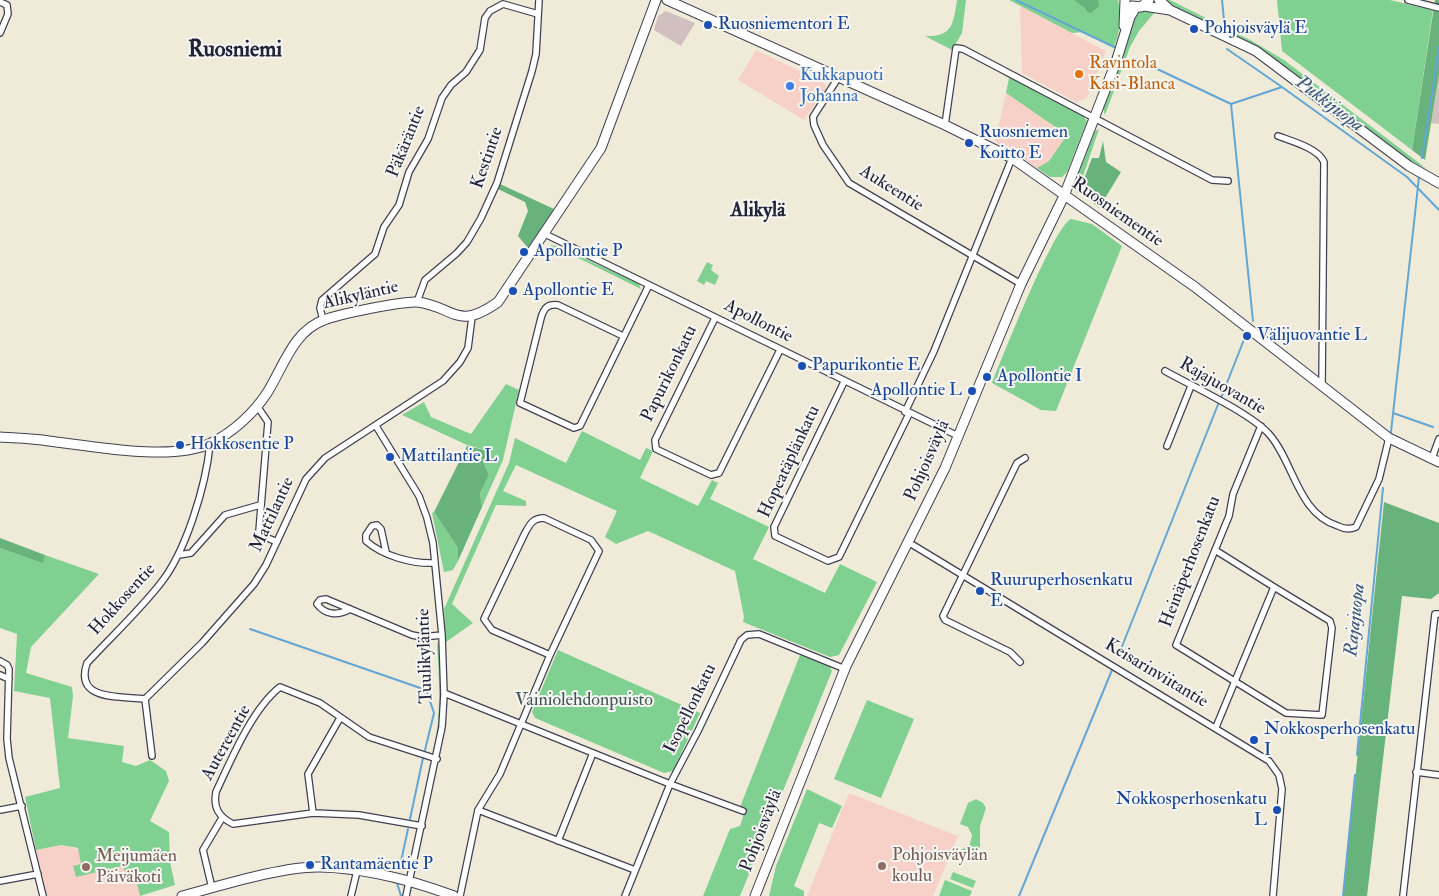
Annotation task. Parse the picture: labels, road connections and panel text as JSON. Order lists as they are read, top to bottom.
{
  "streets": {
    "main road": ["Ruosniementie", "Alikyläntie", "Pohjoisväylä"],
    "street": [
      "Päkäräntie",
      "Kestintie",
      "Aukeentie",
      "Apollontie",
      "Papurikonkatu",
      "Rajajuovantie",
      "Hopeatäplänkatu",
      "Mattilantie",
      "Heinäperhosenkatu",
      "Hokkosentie",
      "Tuulikyläntie",
      "Keisarinviitantie",
      "Isopellonkatu",
      "Autereentie"
    ]
  },
  "crossings": [
    ["Päkäräntie", "Kestintie"],
    ["Päkäräntie", "Alikyläntie"],
    ["Kestintie", "Alikyläntie"],
    ["Aukeentie", "Ruosniementie"],
    ["Aukeentie", "Pohjoisväylä"],
    ["Ruosniementie", "Rajajuovantie"],
    ["Ruosniementie", "Pohjoisväylä"],
    ["Alikyläntie", "Mattilantie"],
    ["Alikyläntie", "Hokkosentie"],
    ["Apollontie", "Papurikonkatu"],
    ["Apollontie", "Pohjoisväylä"],
    ["Apollontie", "Hopeatäplänkatu"],
    ["Rajajuovantie", "Heinäperhosenkatu"],
    ["Pohjoisväylä", "Keisarinviitantie"],
    ["Pohjoisväylä", "Isopellonkatu"],
    ["Mattilantie", "Hokkosentie"],
    ["Mattilantie", "Tuulikyläntie"],
    ["Tuulikyläntie", "Autereentie"]
  ],
  "districts": ["Ruosniemi", "Alikylä"],
  "water": ["Pukkijuopa", "Rajajuopa"],
  "parks": ["Vainiolehdonpuisto"],
  "places": [
    "Ruosniementori E",
    "Pohjoisväylä E",
    "Ravintola Kasi-Blanca",
    "Kukkapuoti Johanna",
    "Ruosniemen Koitto E",
    "Apollontie P",
    "Apollontie E",
    "Välijuovantie L",
    "Papurikontie E",
    "Apollontie I",
    "Apollontie L",
    "Hokkosentie P",
    "Mattilantie L",
    "Ruuruperhosenkatu E",
    "Nokkosperhosenkatu I",
    "Nokkosperhosenkatu L",
    "Rantamäentie P",
    "Pohjoisväylän koulu",
    "Meijumäen Päiväkoti"
  ]
}
